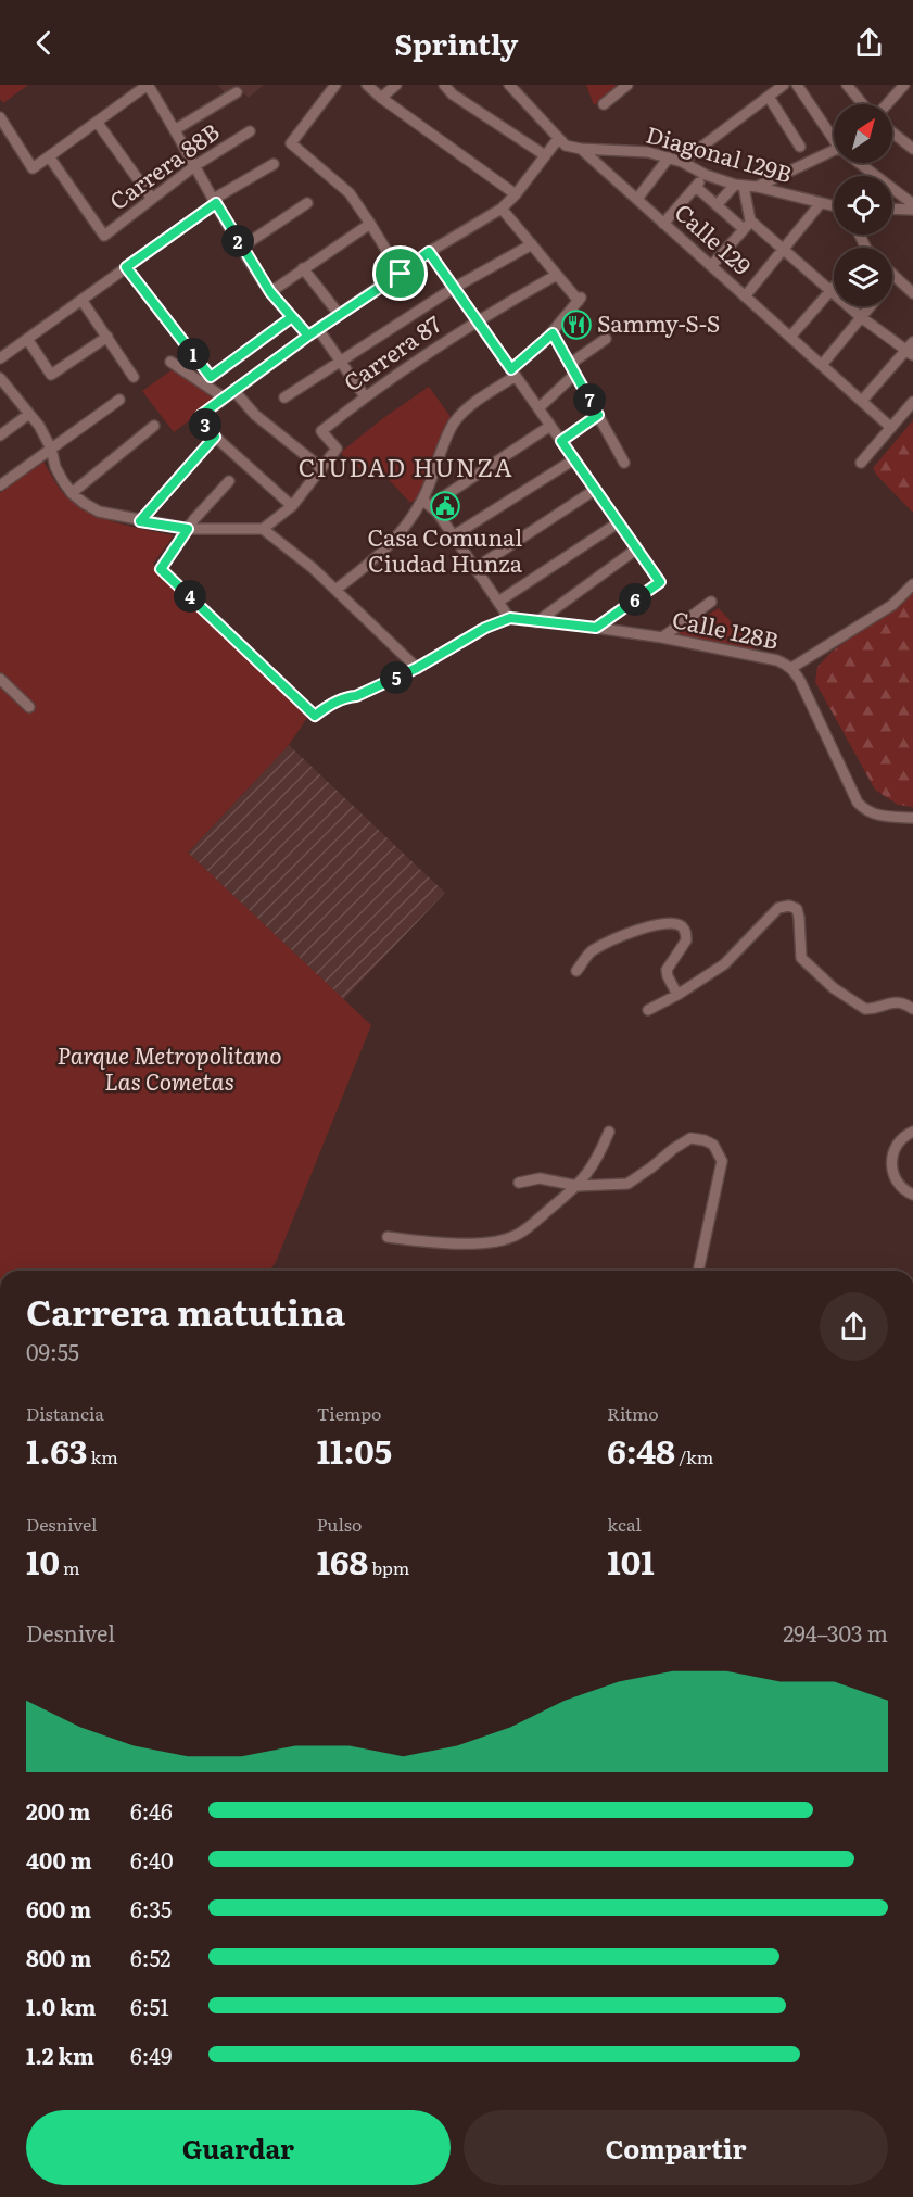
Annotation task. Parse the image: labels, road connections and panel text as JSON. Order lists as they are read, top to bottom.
{
  "streets": {
    "street": [
      "Diagonal 129B",
      "Carrera 88B",
      "Calle 129",
      "Carrera 87",
      "Calle 128B"
    ]
  },
  "crossings": [
    ["Diagonal 129B", "Calle 129"]
  ],
  "districts": ["CIUDAD HUNZA"],
  "parks": ["Parque Metropolitano Las Cometas"],
  "places": {
    "restaurant": ["Sammy-S-S"],
    "public building": ["Casa Comunal Ciudad Hunza"]
  },
  "north": "top right",
  "page": {
    "header": "Sprintly",
    "pins": [
      "2",
      "1",
      "7",
      "3",
      "4",
      "6",
      "5"
    ],
    "heading": ["Carrera matutina", "09:55"],
    "stats": [
      ["Distancia", "1.63 km"],
      ["Tiempo", "11:05"],
      ["Ritmo", "6:48 /km"],
      ["Desnivel", "10 m"],
      ["Pulso", "168 bpm"],
      ["kcal", "101"]
    ],
    "chart": ["Desnivel", "294–303 m"],
    "list": [
      {
        "name": "200 m",
        "note": "6:46"
      },
      {
        "name": "400 m",
        "note": "6:40"
      },
      {
        "name": "600 m",
        "note": "6:35"
      },
      {
        "name": "800 m",
        "note": "6:52"
      },
      {
        "name": "1.0 km",
        "note": "6:51"
      },
      {
        "name": "1.2 km",
        "note": "6:49"
      }
    ],
    "buttons": ["Guardar", "Compartir"]
  }
}
